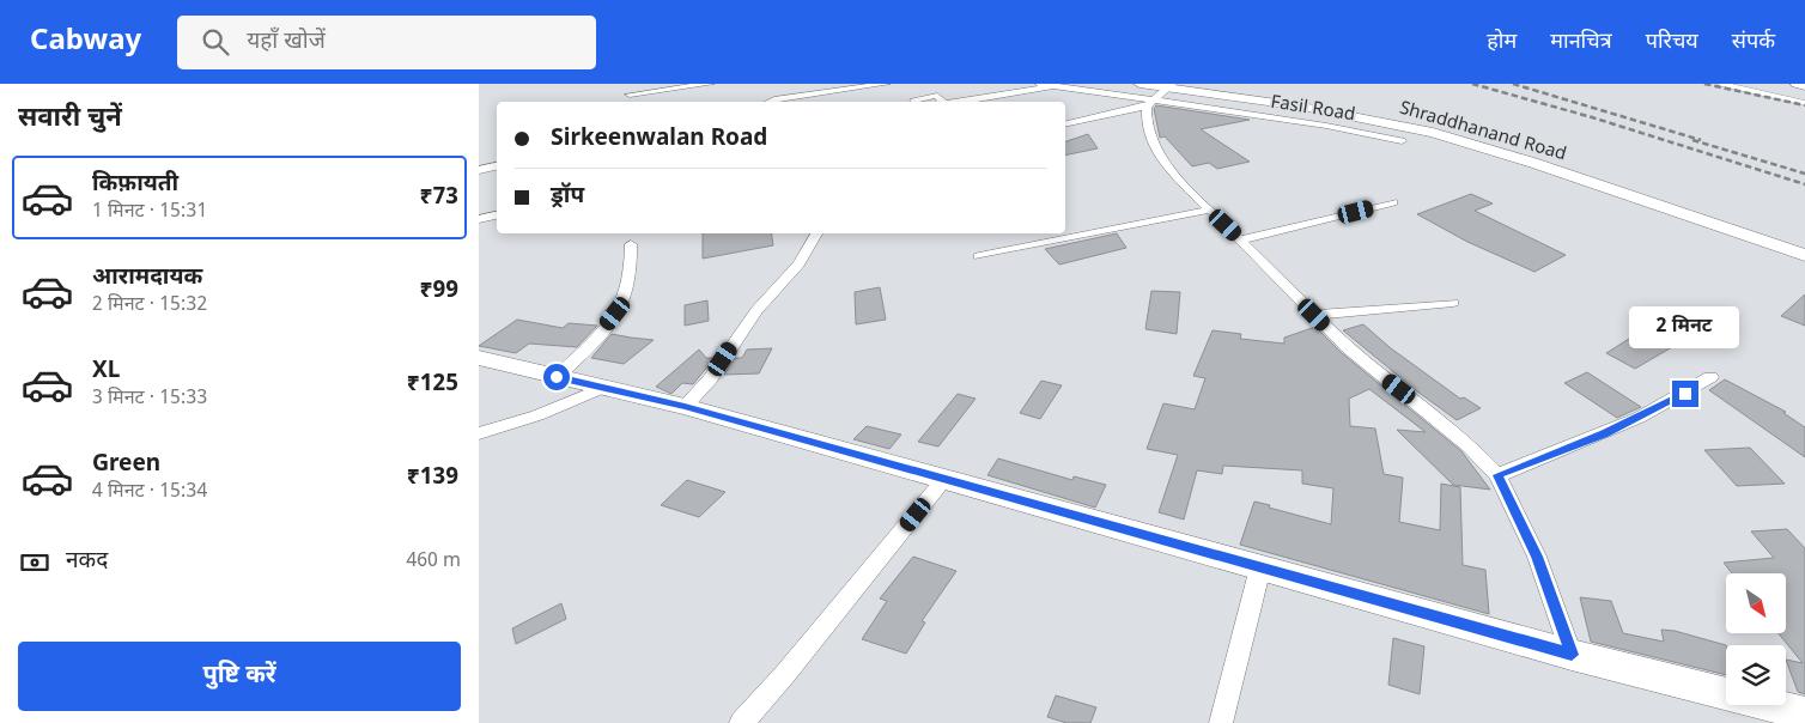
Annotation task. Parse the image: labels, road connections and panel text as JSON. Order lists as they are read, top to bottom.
{
  "streets": {
    "street": ["Fasil Road", "Shraddhanand Road"]
  },
  "north": "bottom right",
  "page": {
    "header": "Cabway",
    "search": "यहाँ खोजें",
    "nav": [
      "होम",
      "मानचित्र",
      "परिचय",
      "संपर्क"
    ],
    "heading": "सवारी चुनें",
    "banner": ["Sirkeenwalan Road", "ड्रॉप"],
    "list": [
      {
        "name": "किफ़ायती",
        "note": "1 मिनट · 15:31",
        "value": "₹73"
      },
      {
        "name": "आरामदायक",
        "note": "2 मिनट · 15:32",
        "value": "₹99"
      },
      {
        "name": "XL",
        "note": "3 मिनट · 15:33",
        "value": "₹125"
      },
      {
        "name": "Green",
        "note": "4 मिनट · 15:34",
        "value": "₹139"
      }
    ],
    "bubble": "2 मिनट",
    "pay": ["नकद", "460 m"],
    "buttons": "पुष्टि करें"
  }
}
